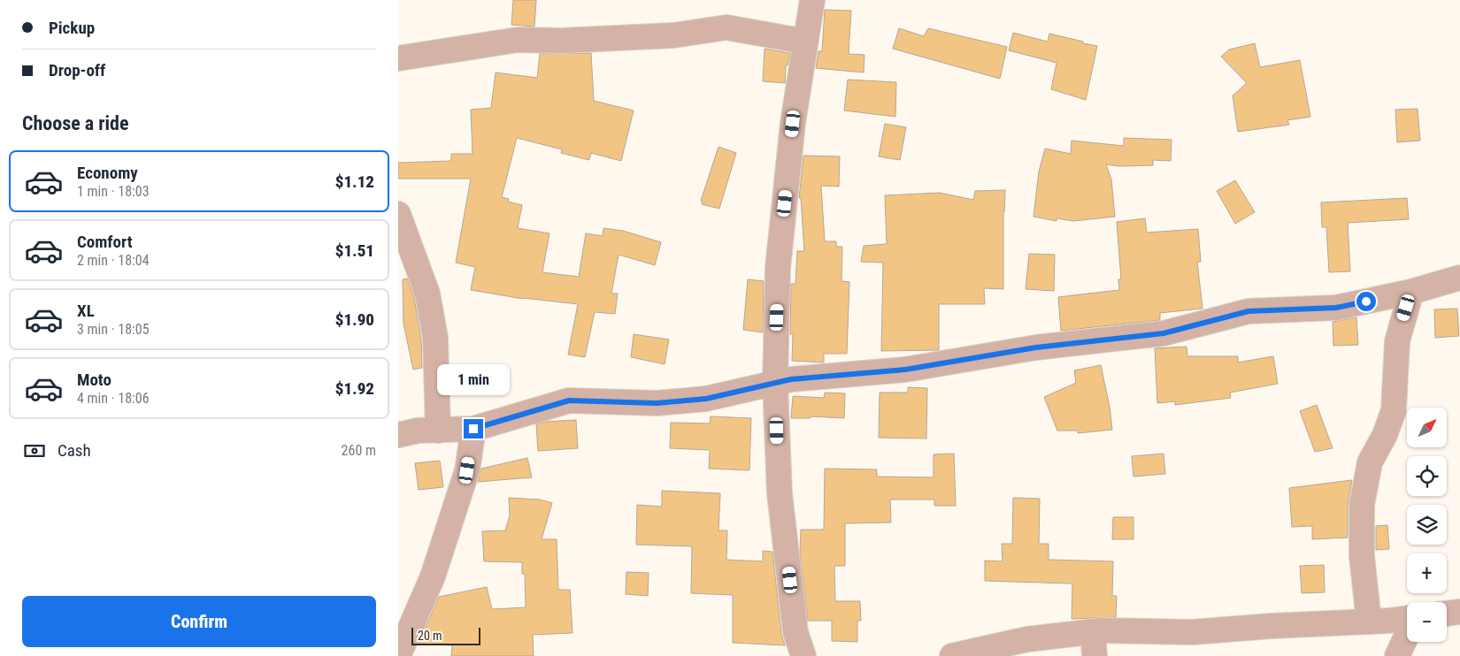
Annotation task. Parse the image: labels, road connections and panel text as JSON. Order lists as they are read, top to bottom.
{
  "scale_bar": "20 m",
  "north": "top right",
  "page": {
    "banner": ["Pickup", "Drop-off"],
    "heading": "Choose a ride",
    "list": [
      {
        "name": "Economy",
        "note": "1 min · 18:03",
        "value": "$1.12"
      },
      {
        "name": "Comfort",
        "note": "2 min · 18:04",
        "value": "$1.51"
      },
      {
        "name": "XL",
        "note": "3 min · 18:05",
        "value": "$1.90"
      },
      {
        "name": "Moto",
        "note": "4 min · 18:06",
        "value": "$1.92"
      }
    ],
    "bubble": "1 min",
    "map_buttons": ["+", "−"],
    "pay": ["Cash", "260 m"],
    "buttons": "Confirm",
    "scale": "20 m"
  }
}
